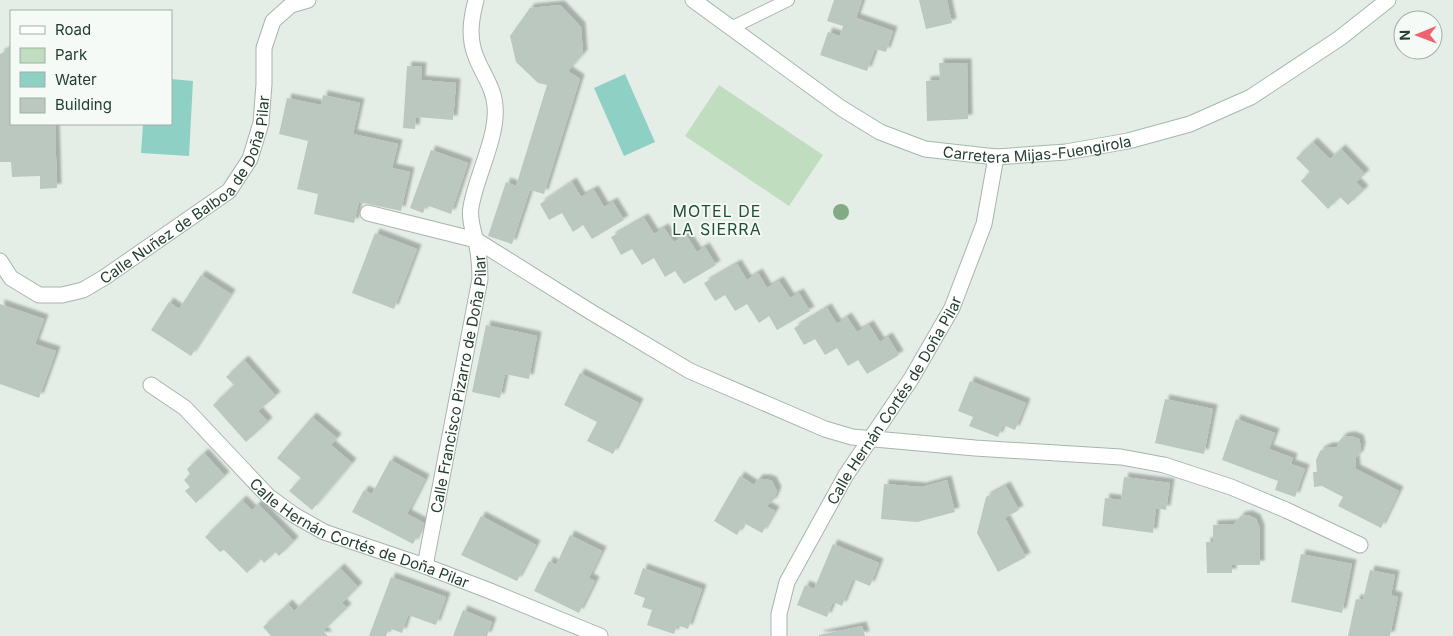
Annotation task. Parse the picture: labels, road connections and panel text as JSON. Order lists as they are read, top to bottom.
{
  "streets": {
    "street": [
      "Carretera Mijas-Fuengirola",
      "Calle Nuñez de Balboa de Doña Pilar",
      "Calle Francisco Pizarro de Doña Pilar",
      "Calle Hernán Cortés de Doña Pilar"
    ]
  },
  "crossings": [
    ["Carretera Mijas-Fuengirola", "Calle Hernán Cortés de Doña Pilar"],
    ["Calle Francisco Pizarro de Doña Pilar", "Calle Hernán Cortés de Doña Pilar"]
  ],
  "districts": ["MOTEL DE LA SIERRA"],
  "legend": [
    "Road",
    "Park",
    "Water",
    "Building"
  ],
  "north": "left"
}
